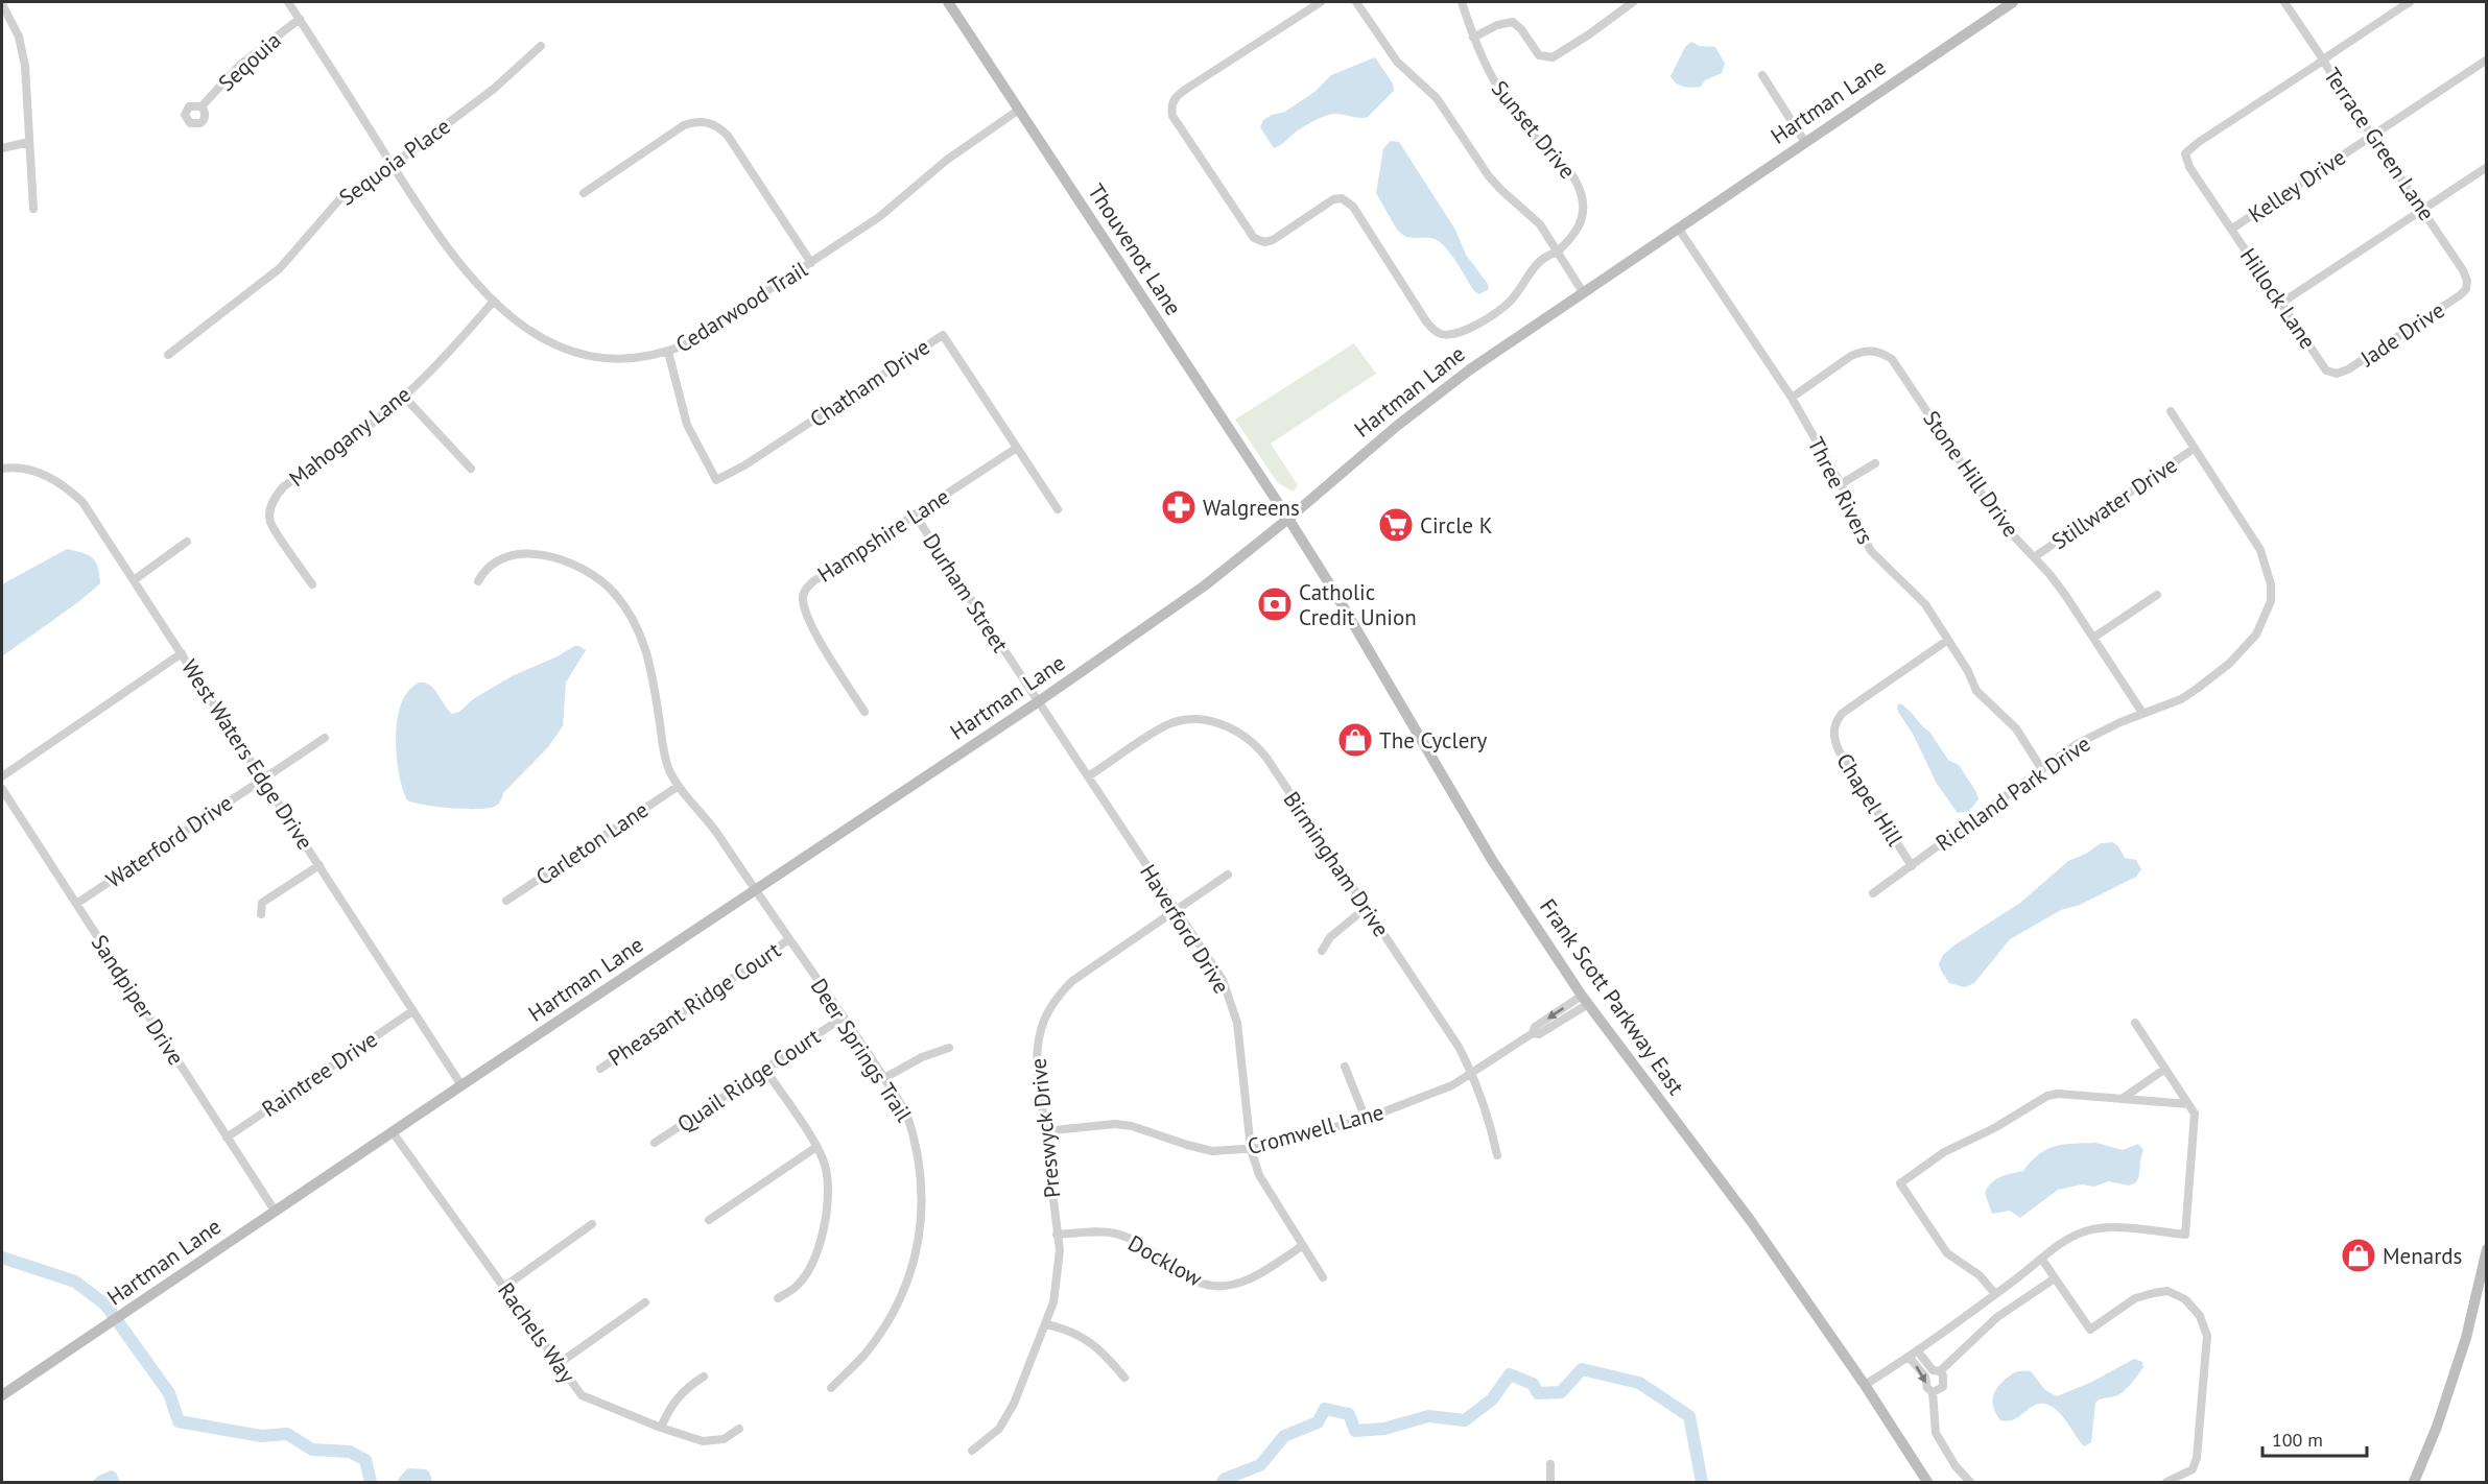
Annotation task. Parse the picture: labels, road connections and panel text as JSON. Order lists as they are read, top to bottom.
{
  "streets": {
    "street": [
      "Seqouia",
      "Hartman Lane",
      "Sunset Drive",
      "Terrace Green Lane",
      "Sequoia Place",
      "Kelley Drive",
      "Thouvenot Lane",
      "Hillock Lane",
      "Cedarwood Trail",
      "Jade Drive",
      "Chatham Drive",
      "Mahogany Lane",
      "Stone Hill Drive",
      "Three Rivers",
      "Stillwater Drive",
      "Hampshire Lane",
      "Durham Street",
      "West Waters Edge Drive",
      "Richland Park Drive",
      "Chapel Hill",
      "Waterford Drive",
      "Carleton Lane",
      "Birmingham Drive",
      "Haverford Drive",
      "Frank Scott Parkway East",
      "Sandpiper Drive",
      "Pheasant Ridge Court",
      "Deer Springs Trail",
      "Raintree Drive",
      "Quail Ridge Court",
      "Preswyck Drive",
      "Cromwell Lane",
      "Docklow",
      "Rachels Way"
    ]
  },
  "crossings": [
    ["Seqouia", "Cedarwood Trail"],
    ["Hartman Lane", "Thouvenot Lane"],
    ["Hartman Lane", "Three Rivers"],
    ["Hartman Lane", "Durham Street"],
    ["Hartman Lane", "West Waters Edge Drive"],
    ["Hartman Lane", "Haverford Drive"],
    ["Hartman Lane", "Frank Scott Parkway East"],
    ["Hartman Lane", "Sandpiper Drive"],
    ["Hartman Lane", "Deer Springs Trail"],
    ["Hartman Lane", "Rachels Way"],
    ["Terrace Green Lane", "Kelley Drive"],
    ["Terrace Green Lane", "Hillock Lane"],
    ["Terrace Green Lane", "Jade Drive"],
    ["Sequoia Place", "Cedarwood Trail"],
    ["Kelley Drive", "Hillock Lane"],
    ["Thouvenot Lane", "Cedarwood Trail"],
    ["Thouvenot Lane", "Frank Scott Parkway East"],
    ["Hillock Lane", "Jade Drive"],
    ["Cedarwood Trail", "Chatham Drive"],
    ["Cedarwood Trail", "Mahogany Lane"],
    ["Chatham Drive", "Hampshire Lane"],
    ["Stone Hill Drive", "Three Rivers"],
    ["Stone Hill Drive", "Stillwater Drive"],
    ["Stone Hill Drive", "Richland Park Drive"],
    ["Three Rivers", "Richland Park Drive"],
    ["Three Rivers", "Chapel Hill"],
    ["Stillwater Drive", "Richland Park Drive"],
    ["Hampshire Lane", "Durham Street"],
    ["Durham Street", "Haverford Drive"],
    ["West Waters Edge Drive", "Waterford Drive"],
    ["West Waters Edge Drive", "Raintree Drive"],
    ["Richland Park Drive", "Chapel Hill"],
    ["Waterford Drive", "Sandpiper Drive"],
    ["Carleton Lane", "Deer Springs Trail"],
    ["Birmingham Drive", "Haverford Drive"],
    ["Birmingham Drive", "Cromwell Lane"],
    ["Haverford Drive", "Preswyck Drive"],
    ["Haverford Drive", "Cromwell Lane"],
    ["Haverford Drive", "Docklow"],
    ["Frank Scott Parkway East", "Cromwell Lane"],
    ["Sandpiper Drive", "Raintree Drive"],
    ["Pheasant Ridge Court", "Deer Springs Trail"],
    ["Deer Springs Trail", "Quail Ridge Court"],
    ["Preswyck Drive", "Cromwell Lane"],
    ["Preswyck Drive", "Docklow"]
  ],
  "places": {
    "pharmacy": ["Walgreens"],
    "supermarket": ["Circle K"],
    "bank": ["Catholic Credit Union"],
    "shop": ["The Cyclery", "Menards"]
  },
  "scale_bar": "100 m"
}
